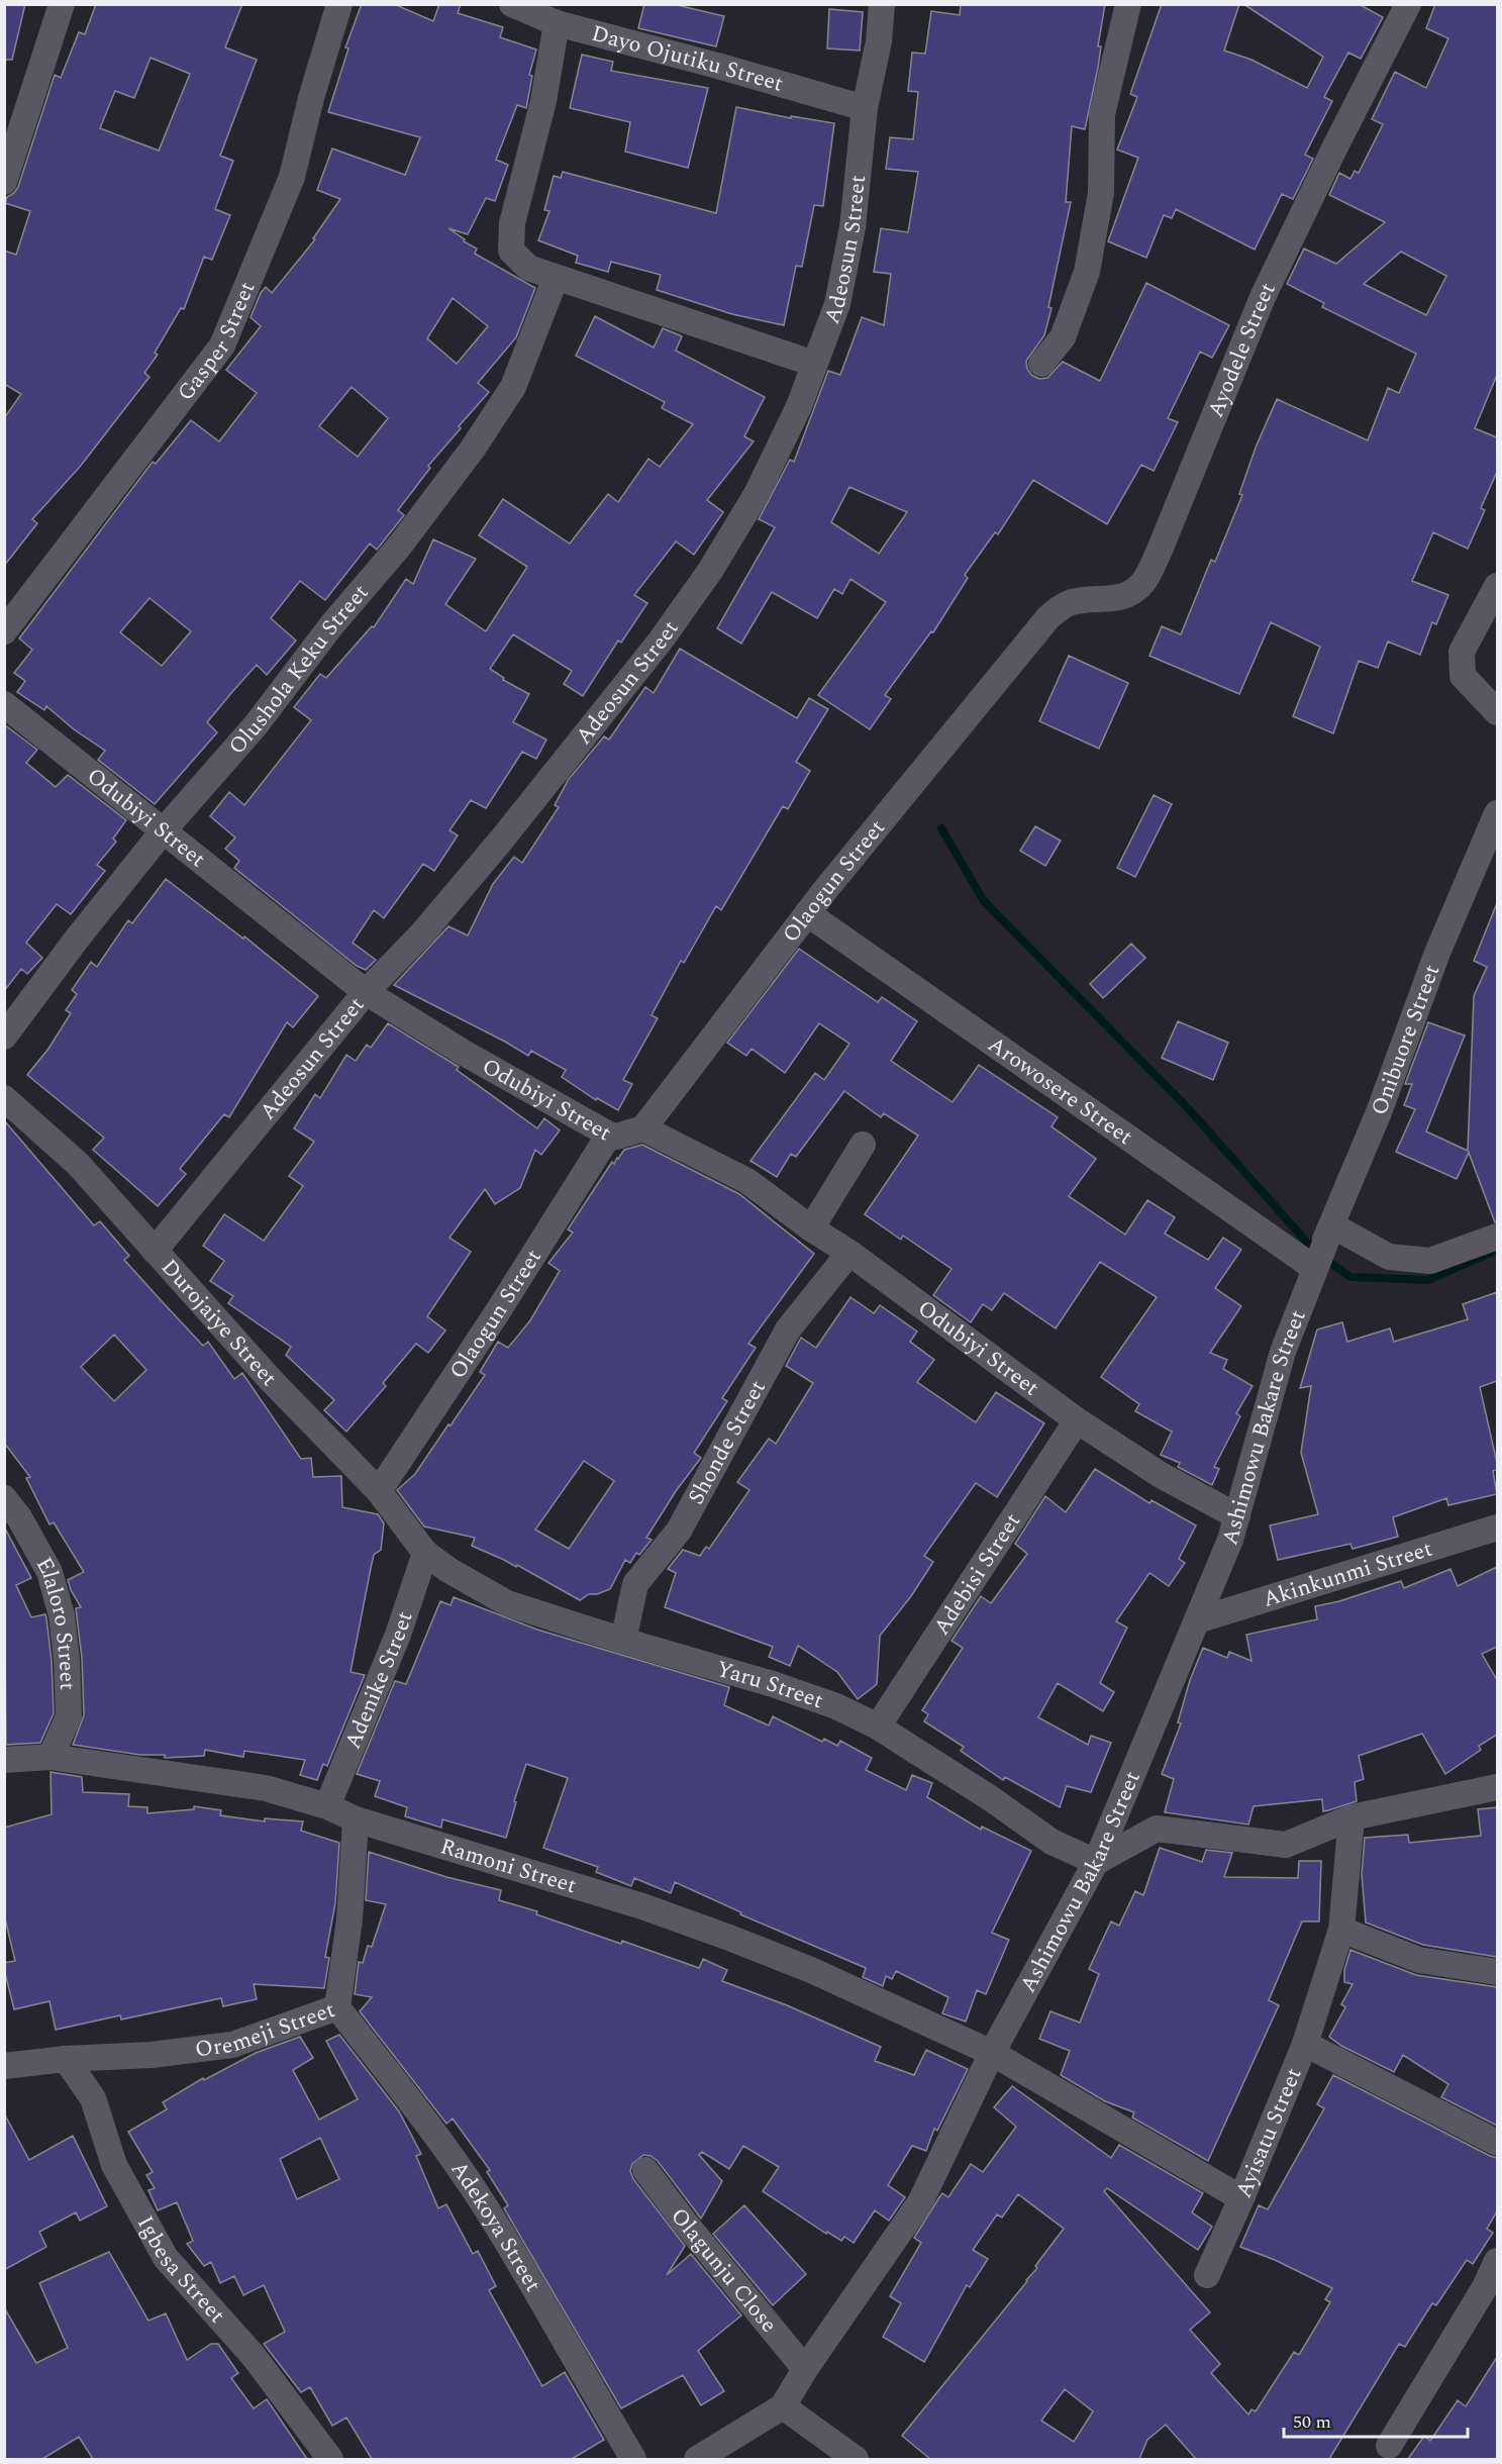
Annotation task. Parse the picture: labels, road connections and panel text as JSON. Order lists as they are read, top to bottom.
{
  "streets": {
    "street": [
      "Dayo Ojutiku Street",
      "Adeosun Street",
      "Gasper Street",
      "Ayodele Street",
      "Olushola Keku Street",
      "Odubiyi Street",
      "Olaogun Street",
      "Onibuore Street",
      "Arowosere Street",
      "Durojaiye Street",
      "Ashimowu Bakare Street",
      "Shonde Street",
      "Adebisi Street",
      "Akinkunmi Street",
      "Elaloro Street",
      "Adenike Street",
      "Yaru Street",
      "Ramoni Street",
      "Oremeji Street",
      "Ayisatu Street",
      "Adekoya Street",
      "Igbesa Street",
      "Olagunju Close"
    ]
  },
  "crossings": [
    ["Dayo Ojutiku Street", "Adeosun Street"],
    ["Adeosun Street", "Odubiyi Street"],
    ["Adeosun Street", "Durojaiye Street"],
    ["Ayodele Street", "Olaogun Street"],
    ["Olushola Keku Street", "Odubiyi Street"],
    ["Odubiyi Street", "Olaogun Street"],
    ["Odubiyi Street", "Ashimowu Bakare Street"],
    ["Odubiyi Street", "Shonde Street"],
    ["Odubiyi Street", "Adebisi Street"],
    ["Olaogun Street", "Arowosere Street"],
    ["Olaogun Street", "Durojaiye Street"],
    ["Onibuore Street", "Arowosere Street"],
    ["Onibuore Street", "Ashimowu Bakare Street"],
    ["Arowosere Street", "Ashimowu Bakare Street"],
    ["Durojaiye Street", "Adenike Street"],
    ["Durojaiye Street", "Yaru Street"],
    ["Ashimowu Bakare Street", "Akinkunmi Street"],
    ["Ashimowu Bakare Street", "Yaru Street"],
    ["Ashimowu Bakare Street", "Ramoni Street"],
    ["Ashimowu Bakare Street", "Ayisatu Street"],
    ["Ashimowu Bakare Street", "Olagunju Close"],
    ["Shonde Street", "Yaru Street"],
    ["Adebisi Street", "Yaru Street"],
    ["Elaloro Street", "Ramoni Street"],
    ["Adenike Street", "Yaru Street"],
    ["Adenike Street", "Ramoni Street"],
    ["Ramoni Street", "Oremeji Street"],
    ["Ramoni Street", "Ayisatu Street"],
    ["Oremeji Street", "Adekoya Street"],
    ["Oremeji Street", "Igbesa Street"]
  ],
  "scale_bar": "50 m"
}
